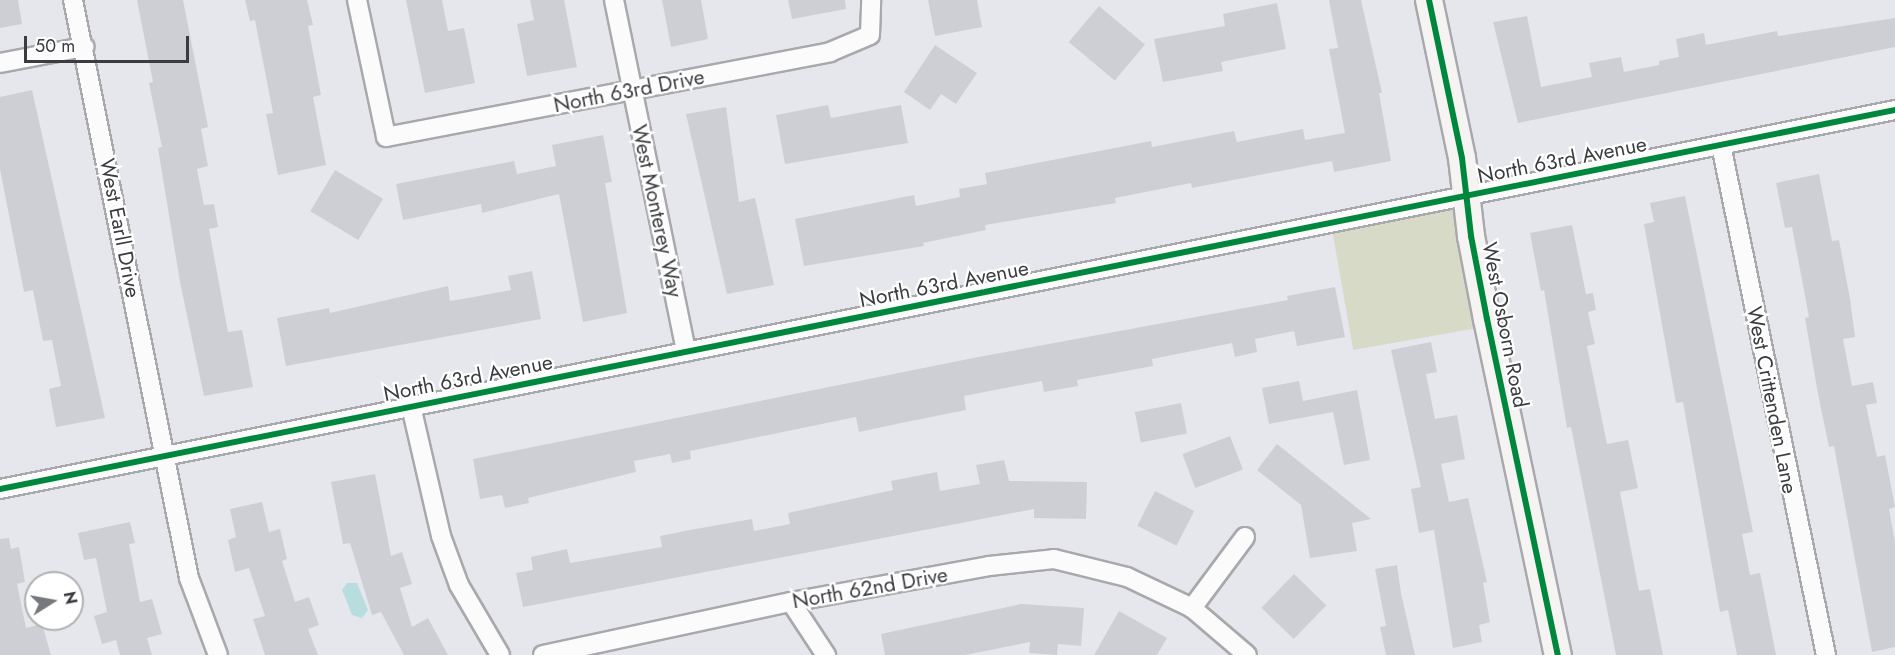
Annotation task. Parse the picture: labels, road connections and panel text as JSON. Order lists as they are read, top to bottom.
{
  "streets": {
    "street": [
      "North 63rd Drive",
      "North 63rd Avenue",
      "West Monterey Way",
      "West Earll Drive",
      "West Osborn Road",
      "West Crittenden Lane",
      "North 62nd Drive"
    ]
  },
  "crossings": [
    ["North 63rd Drive", "West Monterey Way"],
    ["North 63rd Avenue", "West Monterey Way"],
    ["North 63rd Avenue", "West Earll Drive"],
    ["North 63rd Avenue", "West Osborn Road"],
    ["North 63rd Avenue", "West Crittenden Lane"]
  ],
  "scale_bar": "50 m",
  "north": "right"
}
